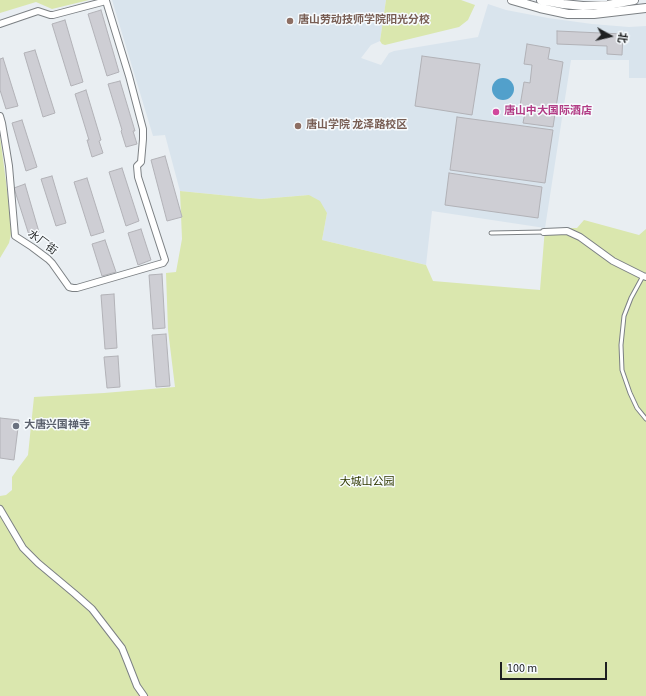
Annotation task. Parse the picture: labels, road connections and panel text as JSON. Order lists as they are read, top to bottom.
{
  "streets": {
    "street": ["水厂街"]
  },
  "parks": ["大城山公园"],
  "places": [
    "唐山劳动技师学院阳光分校",
    "唐山中大国际酒店",
    "唐山学院 龙泽路校区",
    "大唐兴国禅寺"
  ],
  "scale_bar": "100 m",
  "north": "right"
}
